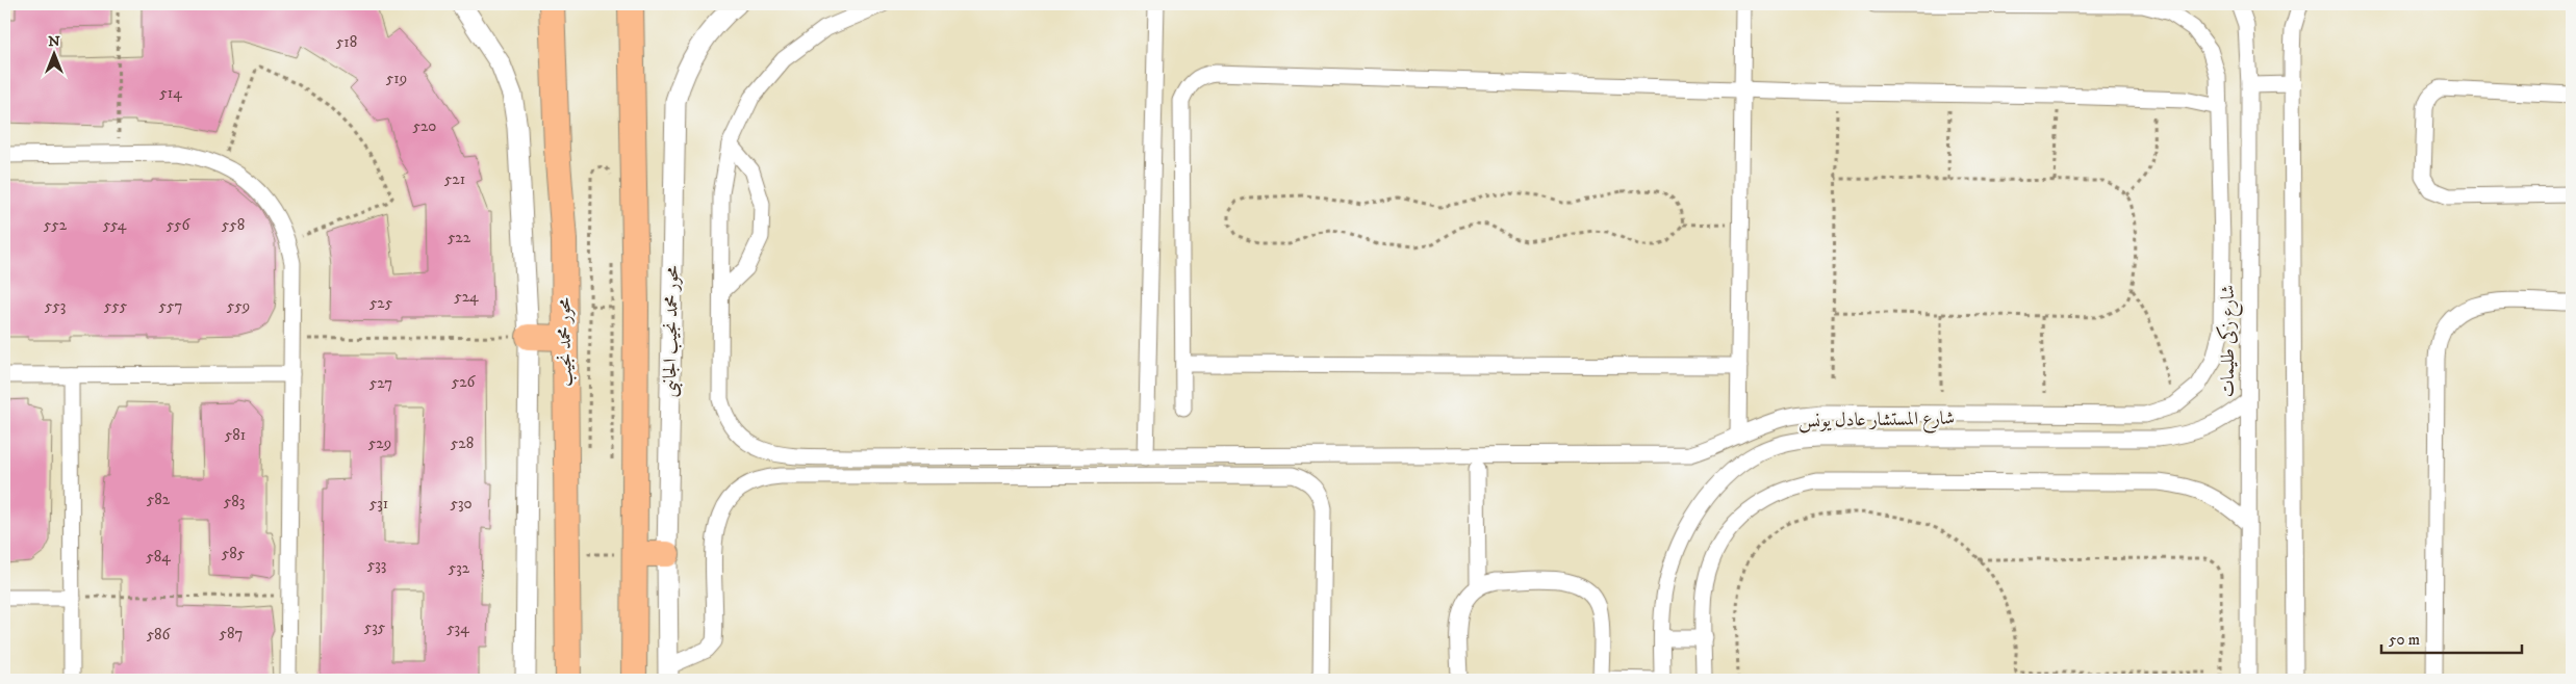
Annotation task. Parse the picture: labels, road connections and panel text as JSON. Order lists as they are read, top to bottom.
{
  "streets": {
    "main road": ["محور محمد نجيب"],
    "street": ["محور محمد نجيب الجانبى", "شارع زكى طليمات", "شارع المستشار عادل يونس"]
  },
  "crossings": [
    ["شارع زكى طليمات", "شارع المستشار عادل يونس"]
  ],
  "house_numbers": [
    "518",
    "519",
    "514",
    "520",
    "521",
    "552",
    "554",
    "556",
    "558",
    "522",
    "524",
    "525",
    "553",
    "555",
    "557",
    "559",
    "526",
    "527",
    "581",
    "529",
    "528",
    "582",
    "583",
    "531",
    "530",
    "585",
    "584",
    "533",
    "532",
    "535",
    "534",
    "587",
    "586"
  ],
  "scale_bar": "50 m",
  "north": "top"
}
